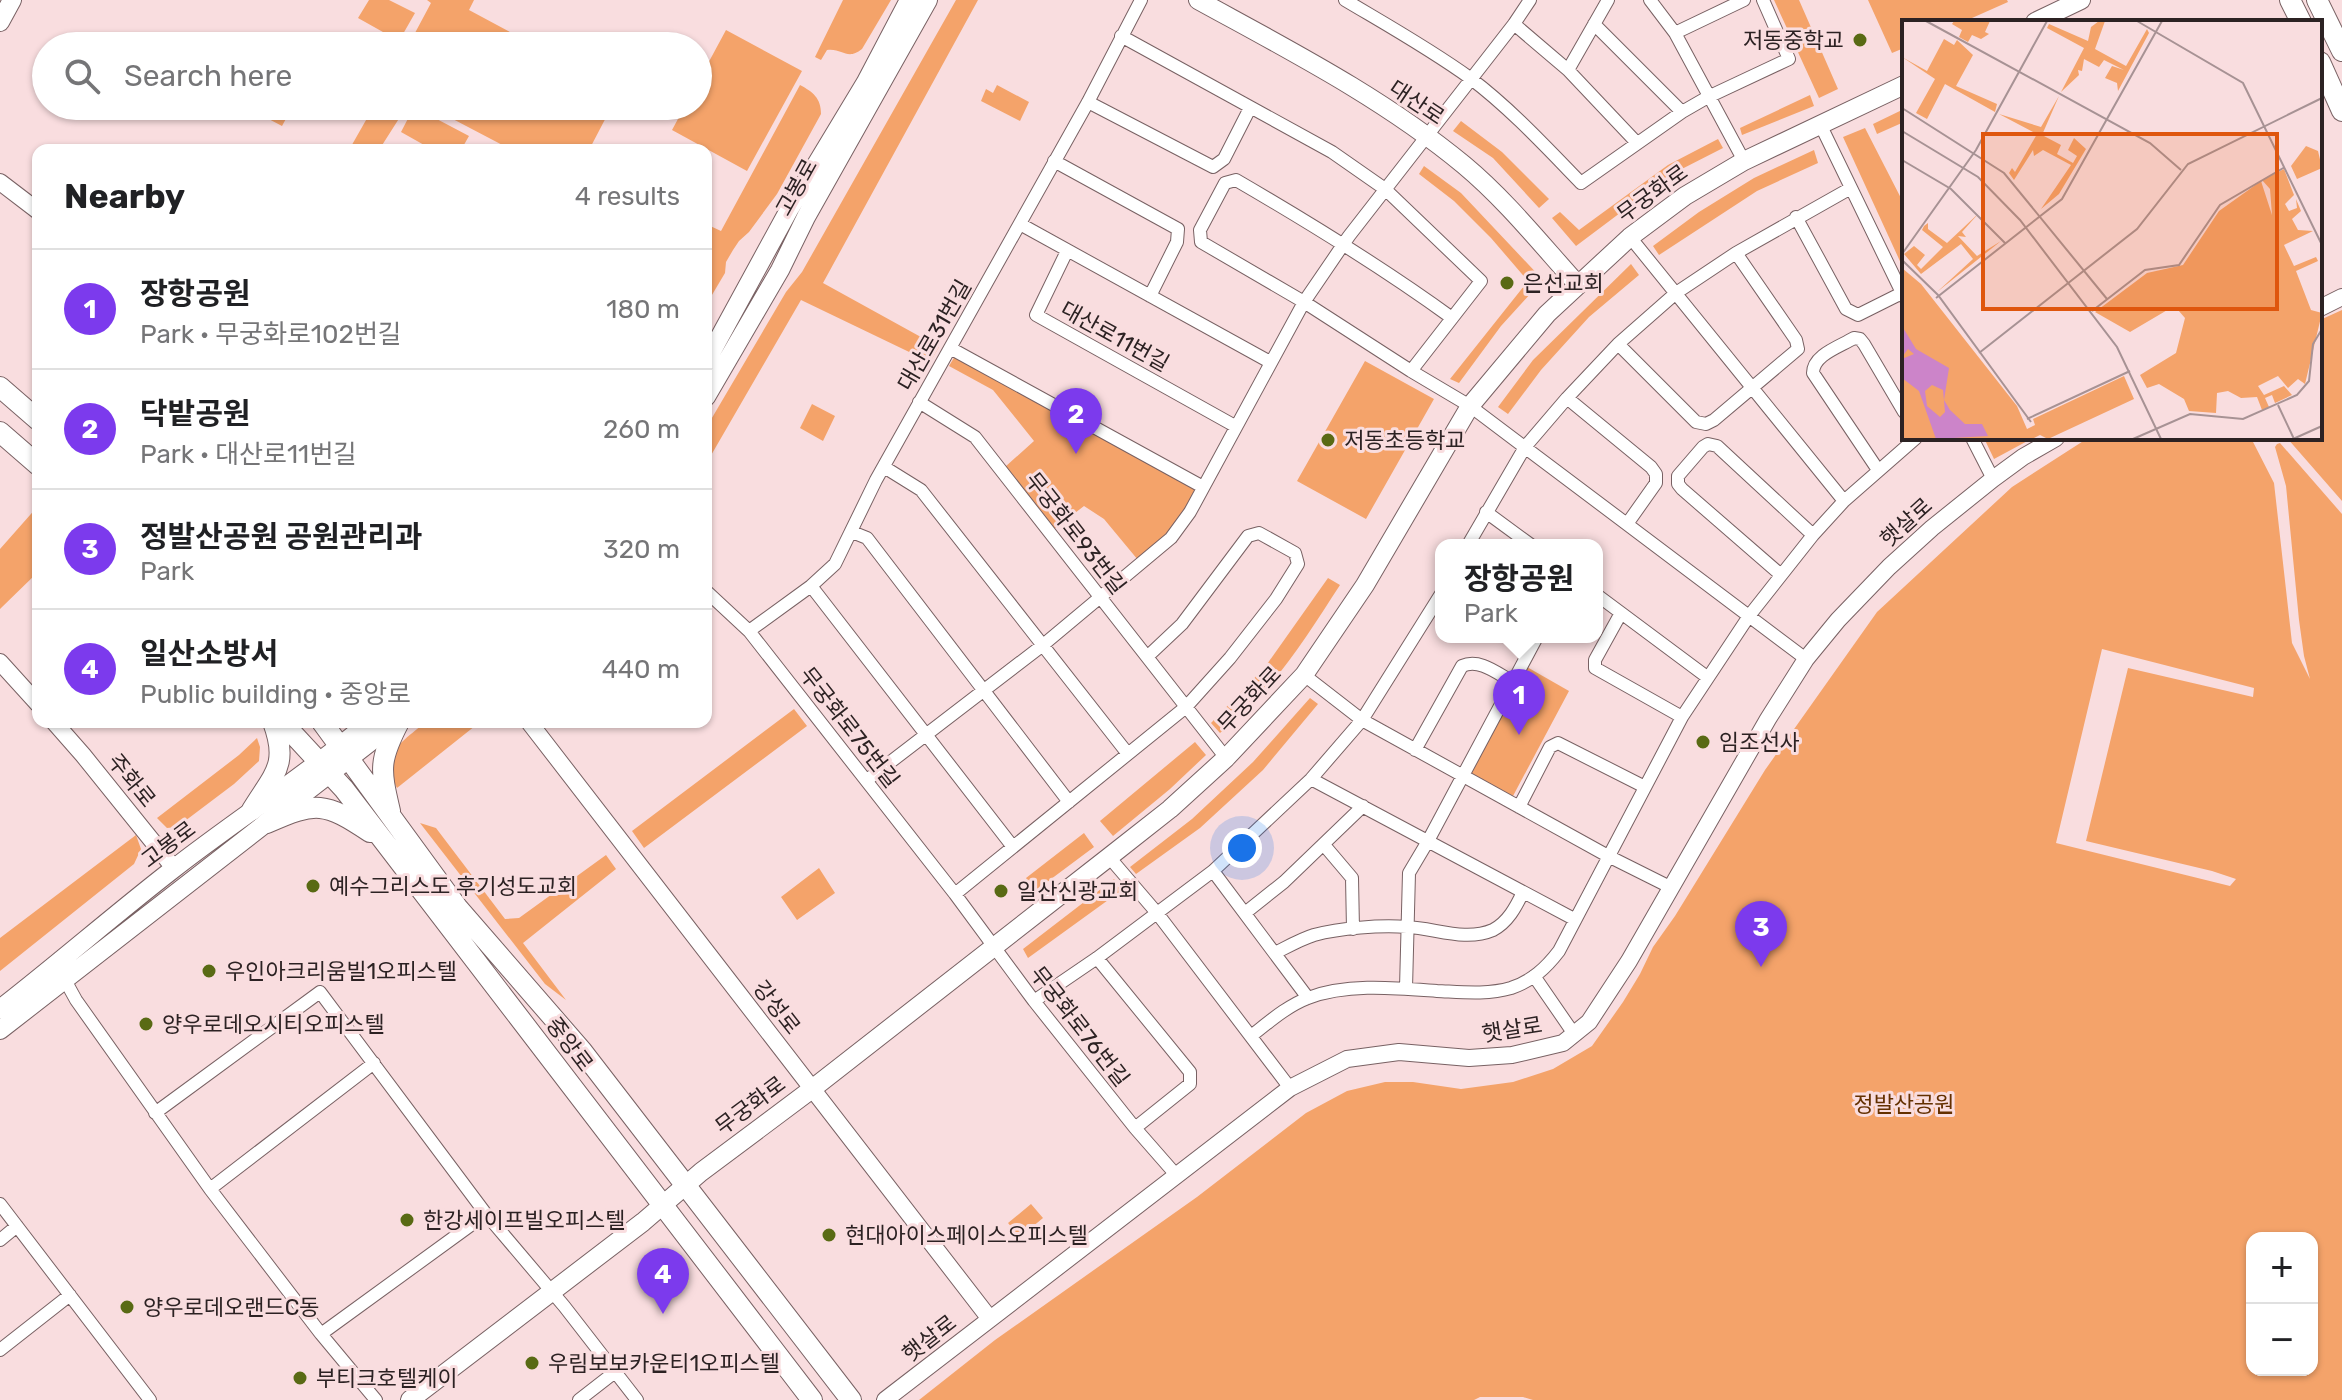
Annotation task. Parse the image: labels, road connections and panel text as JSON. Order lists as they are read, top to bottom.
{
  "streets": {
    "main road": [
      "대산로",
      "고봉로",
      "무궁화로",
      "중앙로"
    ],
    "street": [
      "대산로31번길",
      "대산로11번길",
      "햇살로",
      "무궁화로93번길",
      "무궁화로75번길",
      "주화로",
      "강성로",
      "무궁화로76번길"
    ]
  },
  "crossings": [
    ["대산로", "무궁화로"],
    ["고봉로", "주화로"],
    ["고봉로", "중앙로"],
    ["무궁화로", "무궁화로93번길"],
    ["무궁화로", "무궁화로75번길"],
    ["무궁화로", "강성로"],
    ["무궁화로", "무궁화로76번길"],
    ["무궁화로", "중앙로"],
    ["대산로31번길", "무궁화로93번길"],
    ["대산로31번길", "무궁화로75번길"],
    ["햇살로", "강성로"],
    ["햇살로", "무궁화로76번길"],
    ["무궁화로75번길", "무궁화로76번길"]
  ],
  "parks": ["정발산공원"],
  "places": [
    "저동중학교",
    "은선교회",
    "저동초등학교",
    "임조선사",
    "예수그리스도 후기성도교회",
    "일산신광교회",
    "우인아크리움빌1오피스텔",
    "양우로데오시티오피스텔",
    "한강세이프빌오피스텔",
    "현대아이스페이스오피스텔",
    "양우로데오랜드C동",
    "우림보보카운티1오피스텔",
    "부티크호텔케이"
  ],
  "page": {
    "search": "Search here",
    "heading": ["Nearby", "4 results"],
    "list": [
      {
        "mark": "1",
        "name": "장항공원",
        "note": "Park · 무궁화로102번길",
        "value": "180 m"
      },
      {
        "mark": "2",
        "name": "닥밭공원",
        "note": "Park · 대산로11번길",
        "value": "260 m"
      },
      {
        "mark": "3",
        "name": "정발산공원 공원관리과",
        "note": "Park",
        "value": "320 m"
      },
      {
        "mark": "4",
        "name": "일산소방서",
        "note": "Public building · 중앙로",
        "value": "440 m"
      }
    ],
    "pins": [
      "2",
      "1",
      "3",
      "4"
    ],
    "popup": ["장항공원", "Park"],
    "map_buttons": ["+", "−"]
  }
}
